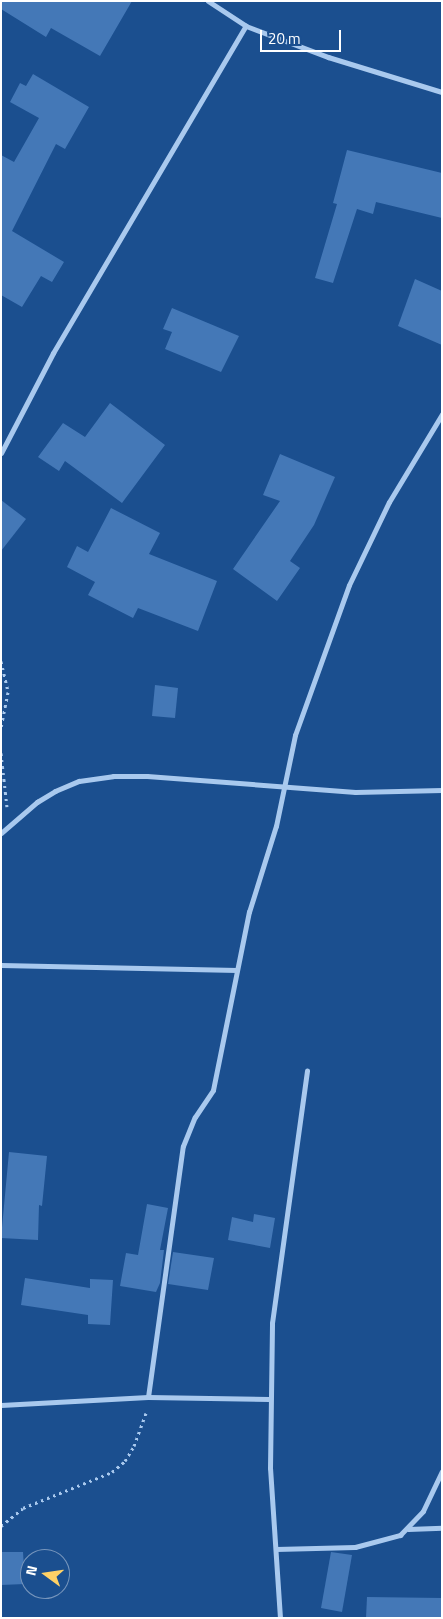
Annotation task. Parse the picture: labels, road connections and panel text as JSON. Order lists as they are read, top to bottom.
{
  "scale_bar": "20 m",
  "north": "left"
}
